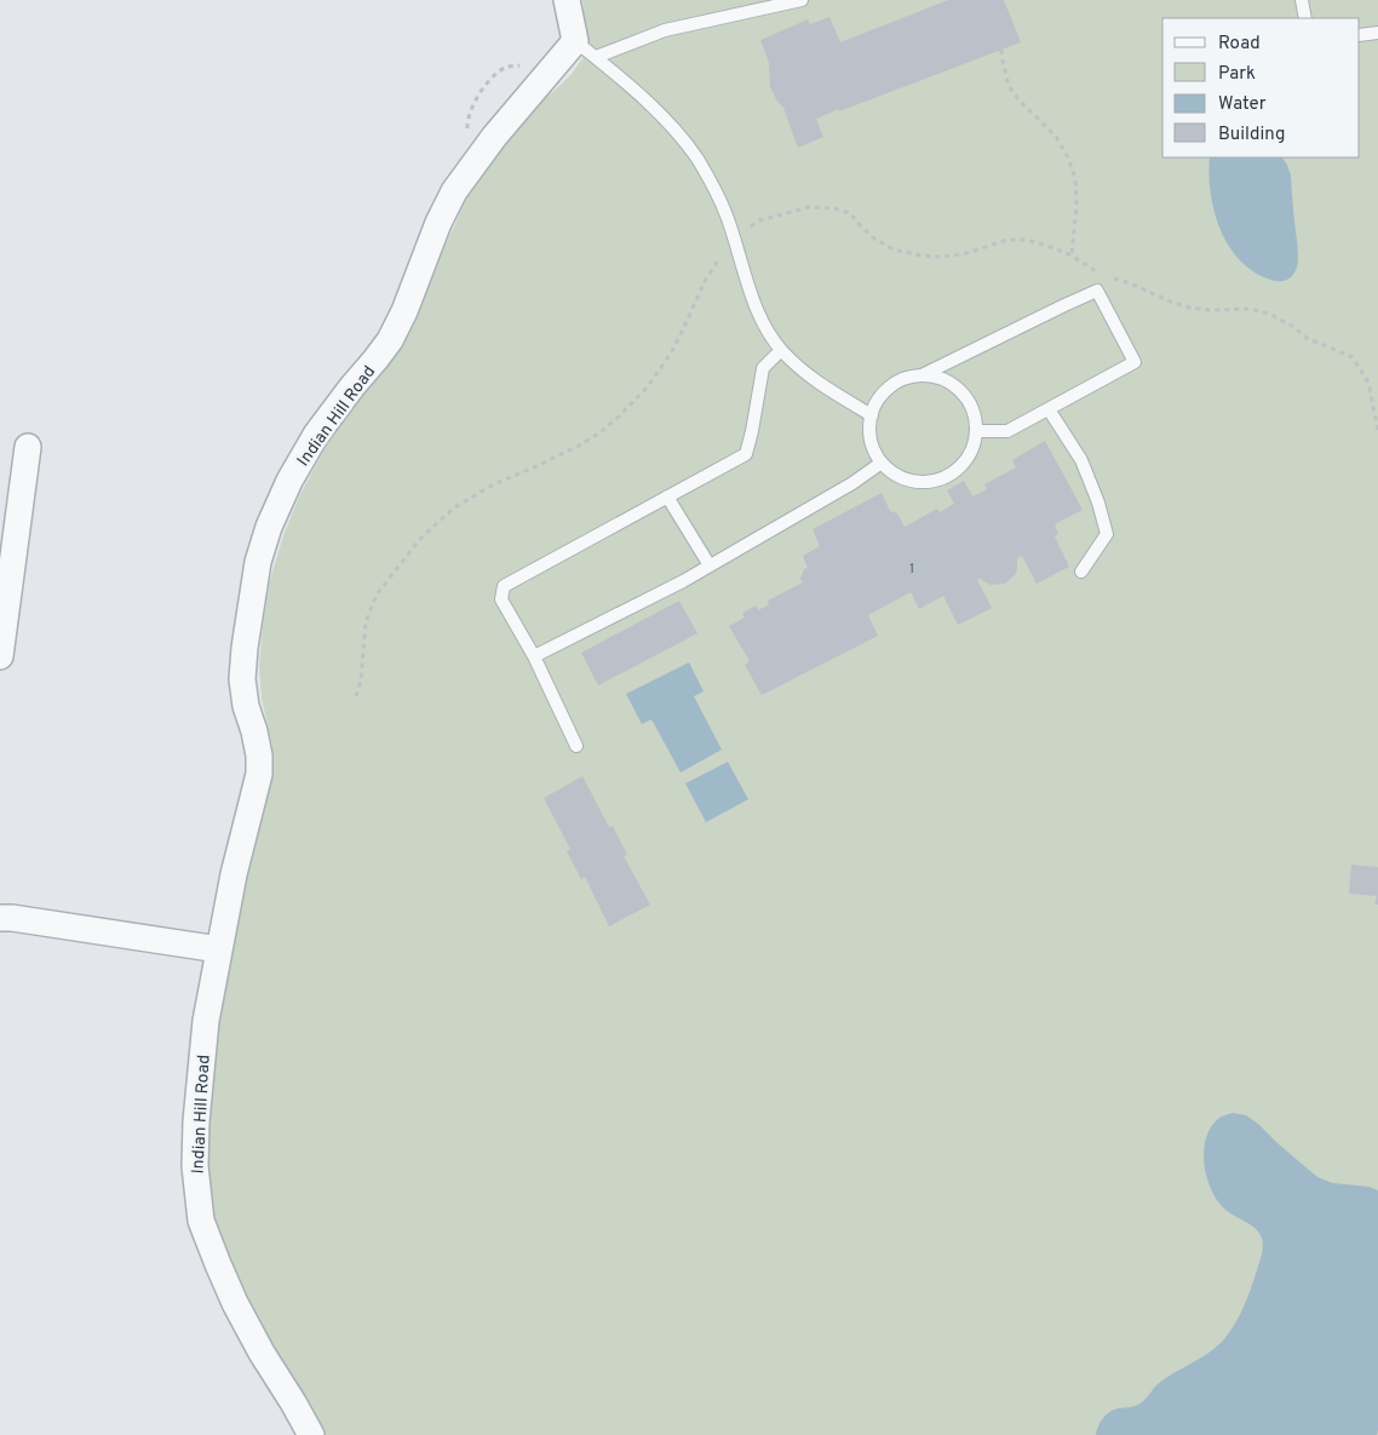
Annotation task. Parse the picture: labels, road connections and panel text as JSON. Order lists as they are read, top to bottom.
{
  "streets": {
    "street": ["Indian Hill Road"]
  },
  "house_numbers": ["1"],
  "legend": [
    "Road",
    "Park",
    "Water",
    "Building"
  ]
}
